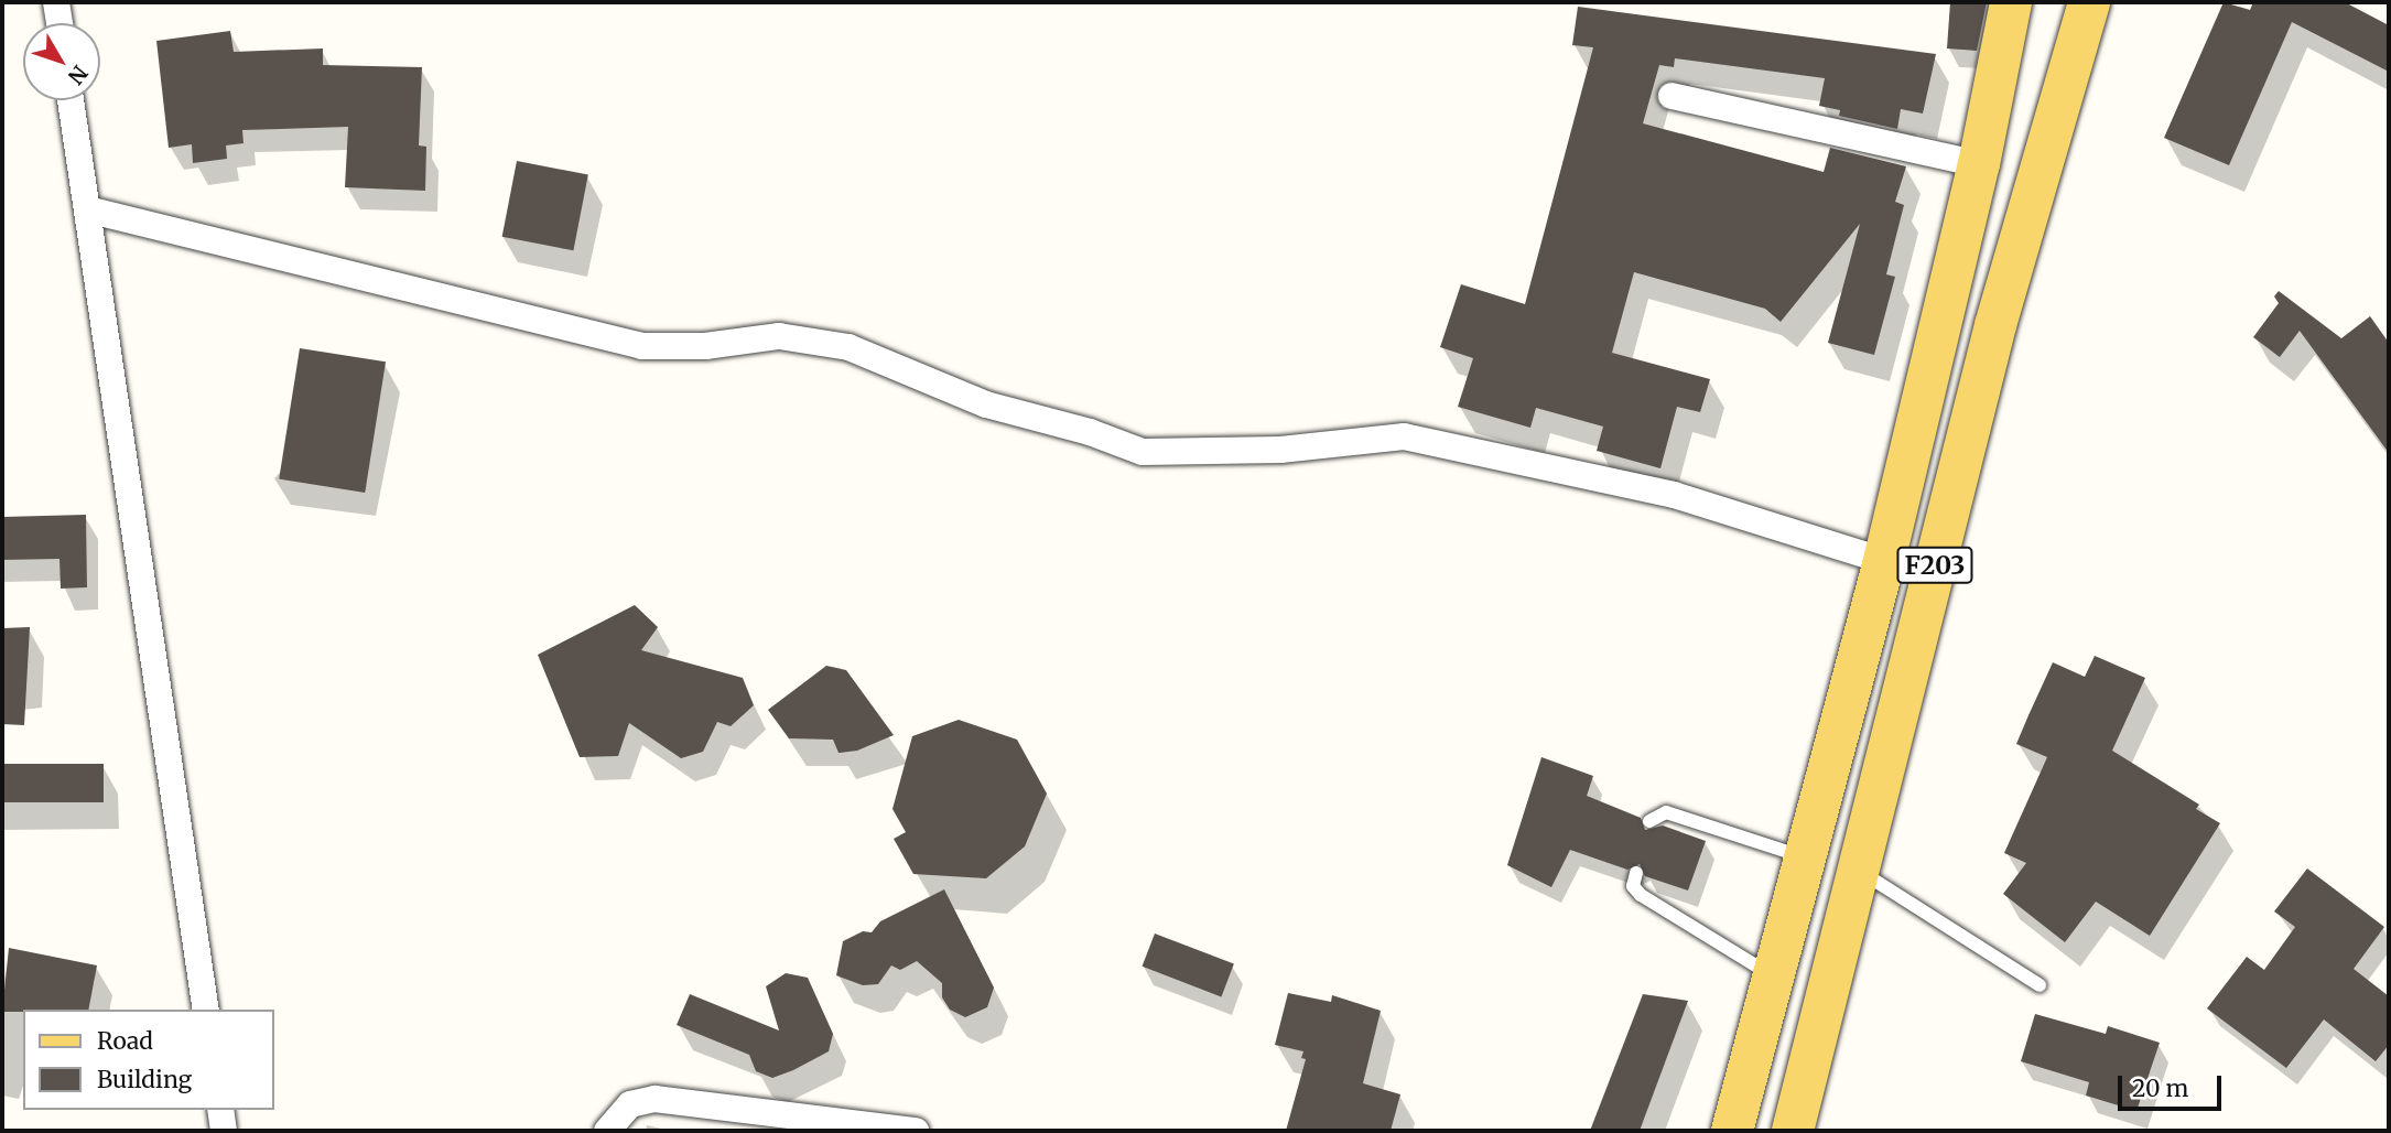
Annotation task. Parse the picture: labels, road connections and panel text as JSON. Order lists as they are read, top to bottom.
{
  "streets": {
    "main road": ["F203"]
  },
  "legend": ["Road", "Building"],
  "scale_bar": "20 m",
  "north": "bottom right"
}
